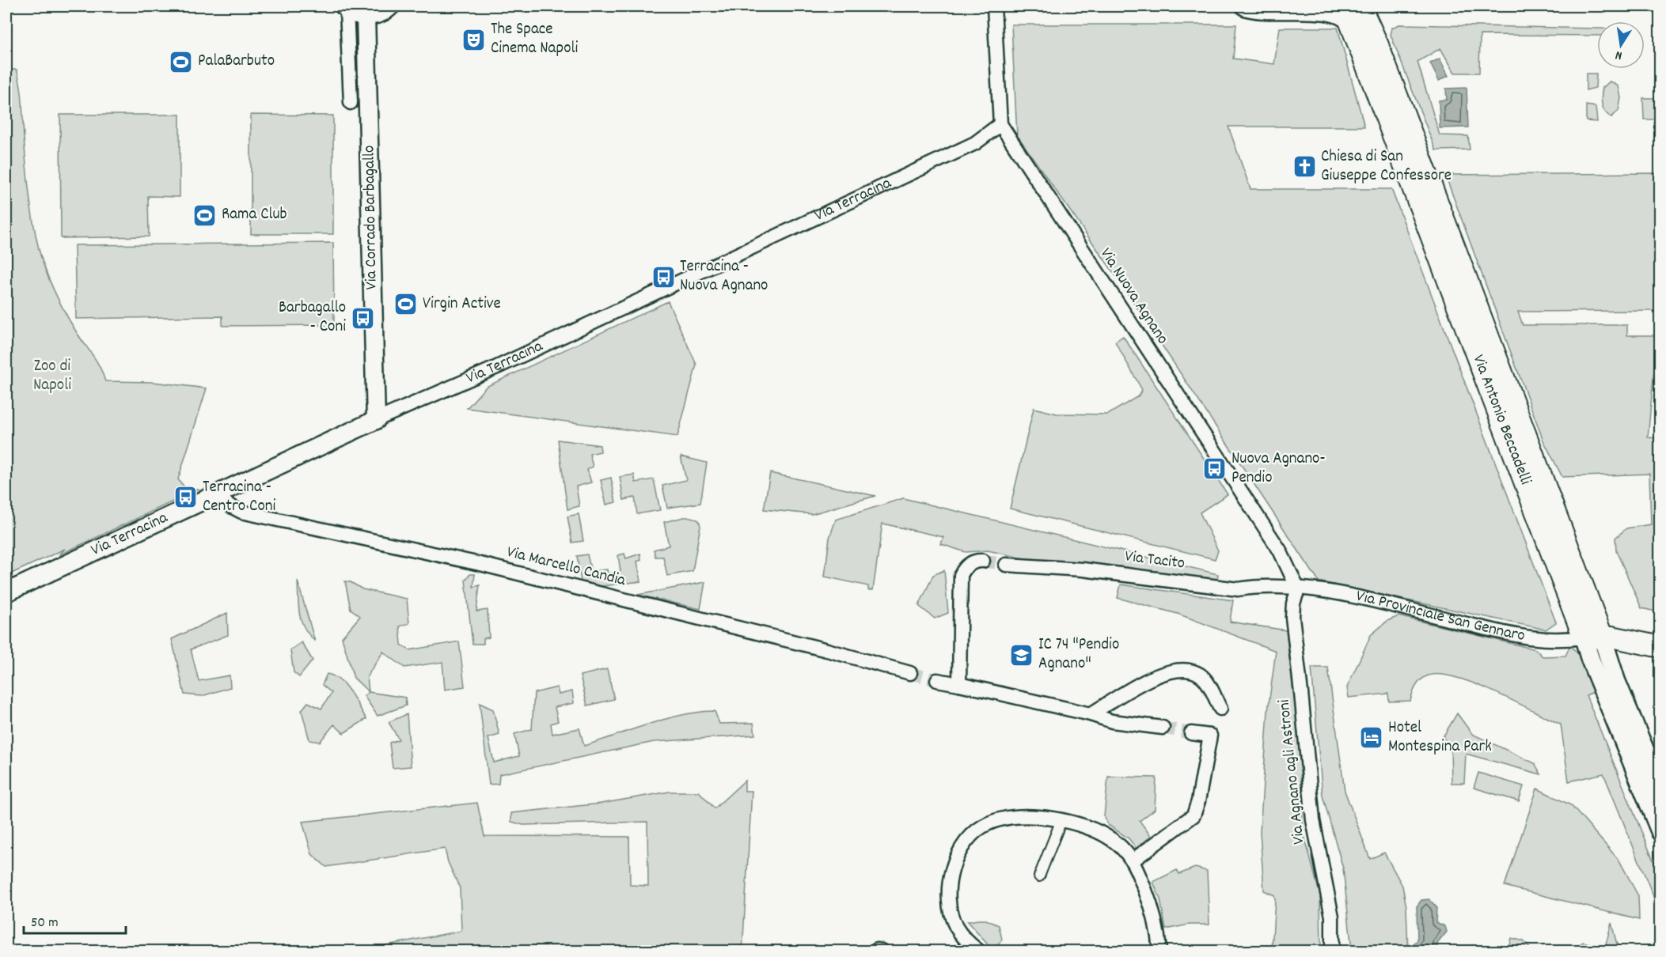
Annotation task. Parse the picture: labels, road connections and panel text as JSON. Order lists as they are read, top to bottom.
{
  "streets": {
    "main road": [
      "Via Terracina",
      "Via Corrado Barbagallo",
      "Via Antonio Beccadelli",
      "Via Provinciale San Gennaro"
    ],
    "street": [
      "Via Nuova Agnano",
      "Via Tacito",
      "Via Marcello Candia",
      "Via Agnano agli Astroni"
    ]
  },
  "crossings": [
    ["Via Terracina", "Via Corrado Barbagallo"],
    ["Via Terracina", "Via Nuova Agnano"],
    ["Via Terracina", "Via Marcello Candia"],
    ["Via Nuova Agnano", "Via Tacito"],
    ["Via Nuova Agnano", "Via Provinciale San Gennaro"],
    ["Via Nuova Agnano", "Via Agnano agli Astroni"],
    ["Via Antonio Beccadelli", "Via Provinciale San Gennaro"],
    ["Via Tacito", "Via Provinciale San Gennaro"],
    ["Via Tacito", "Via Agnano agli Astroni"],
    ["Via Provinciale San Gennaro", "Via Agnano agli Astroni"]
  ],
  "parks": ["Zoo di Napoli"],
  "places": {
    "theatre": ["The Space Cinema Napoli"],
    "sports": ["PalaBarbuto", "Rama Club", "Virgin Active"],
    "church": ["Chiesa di San Giuseppe Confessore"],
    "bus stop": [
      "Terracina - Nuova Agnano",
      "Barbagallo - Coni",
      "Nuova Agnano- Pendio",
      "Terracina - Centro Coni"
    ],
    "school or university": ["IC 74 \"Pendio Agnano\""],
    "hotel": ["Hotel Montespina Park"]
  },
  "scale_bar": "50 m",
  "north": "bottom"
}
